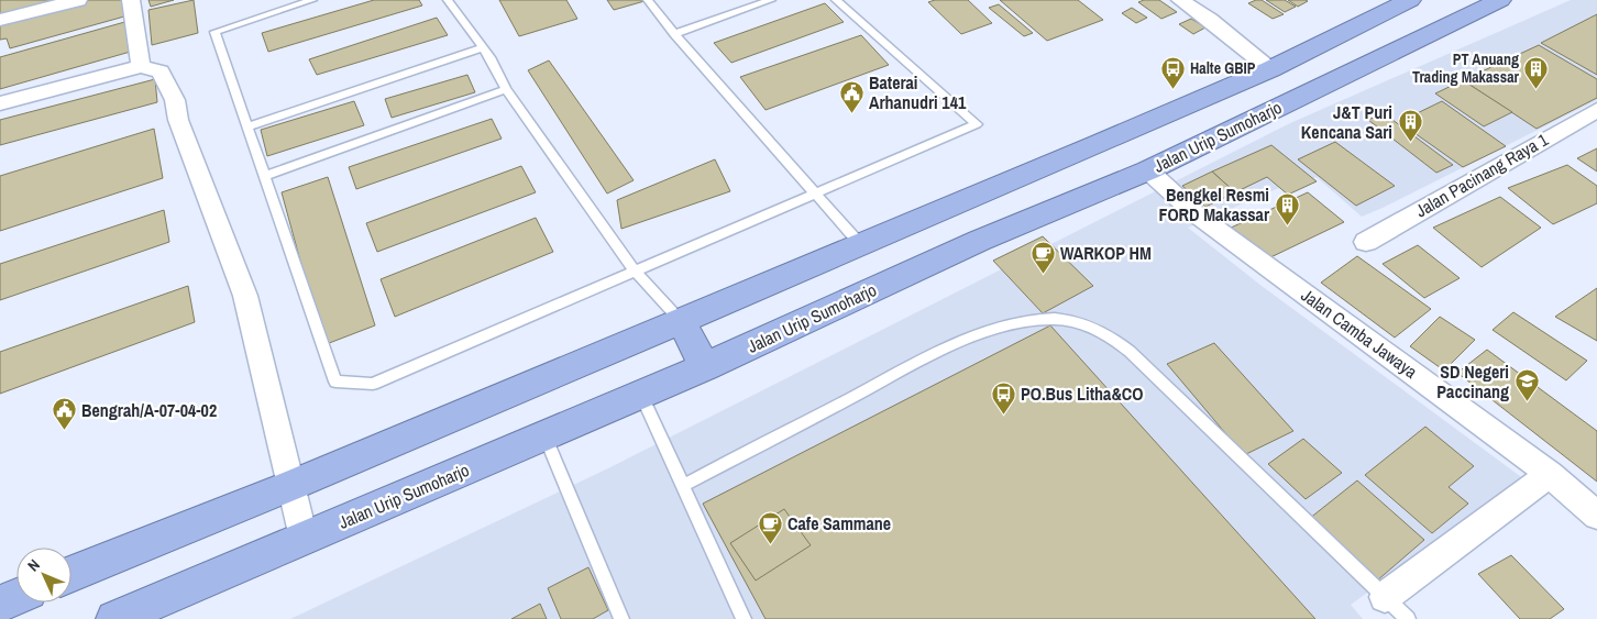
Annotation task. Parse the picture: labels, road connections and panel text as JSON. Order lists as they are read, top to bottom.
{
  "streets": {
    "highway": ["Jalan Urip Sumoharjo"],
    "street": ["Jalan Pacinang Raya 1", "Jalan Camba Jawaya"]
  },
  "crossings": [
    ["Jalan Urip Sumoharjo", "Jalan Camba Jawaya"]
  ],
  "places": {
    "bus stop": ["Halte GBIP", "PO.Bus Litha&CO"],
    "building": ["PT Anuang Trading Makassar", "J&T Puri Kencana Sari", "Bengkel Resmi FORD Makassar"],
    "public building": ["Baterai Arhanudri 141", "Bengrah/A-07-04-02"],
    "cafe": ["WARKOP HM", "Cafe Sammane"],
    "school or university": ["SD Negeri Paccinang"]
  },
  "north": "top left"
}
